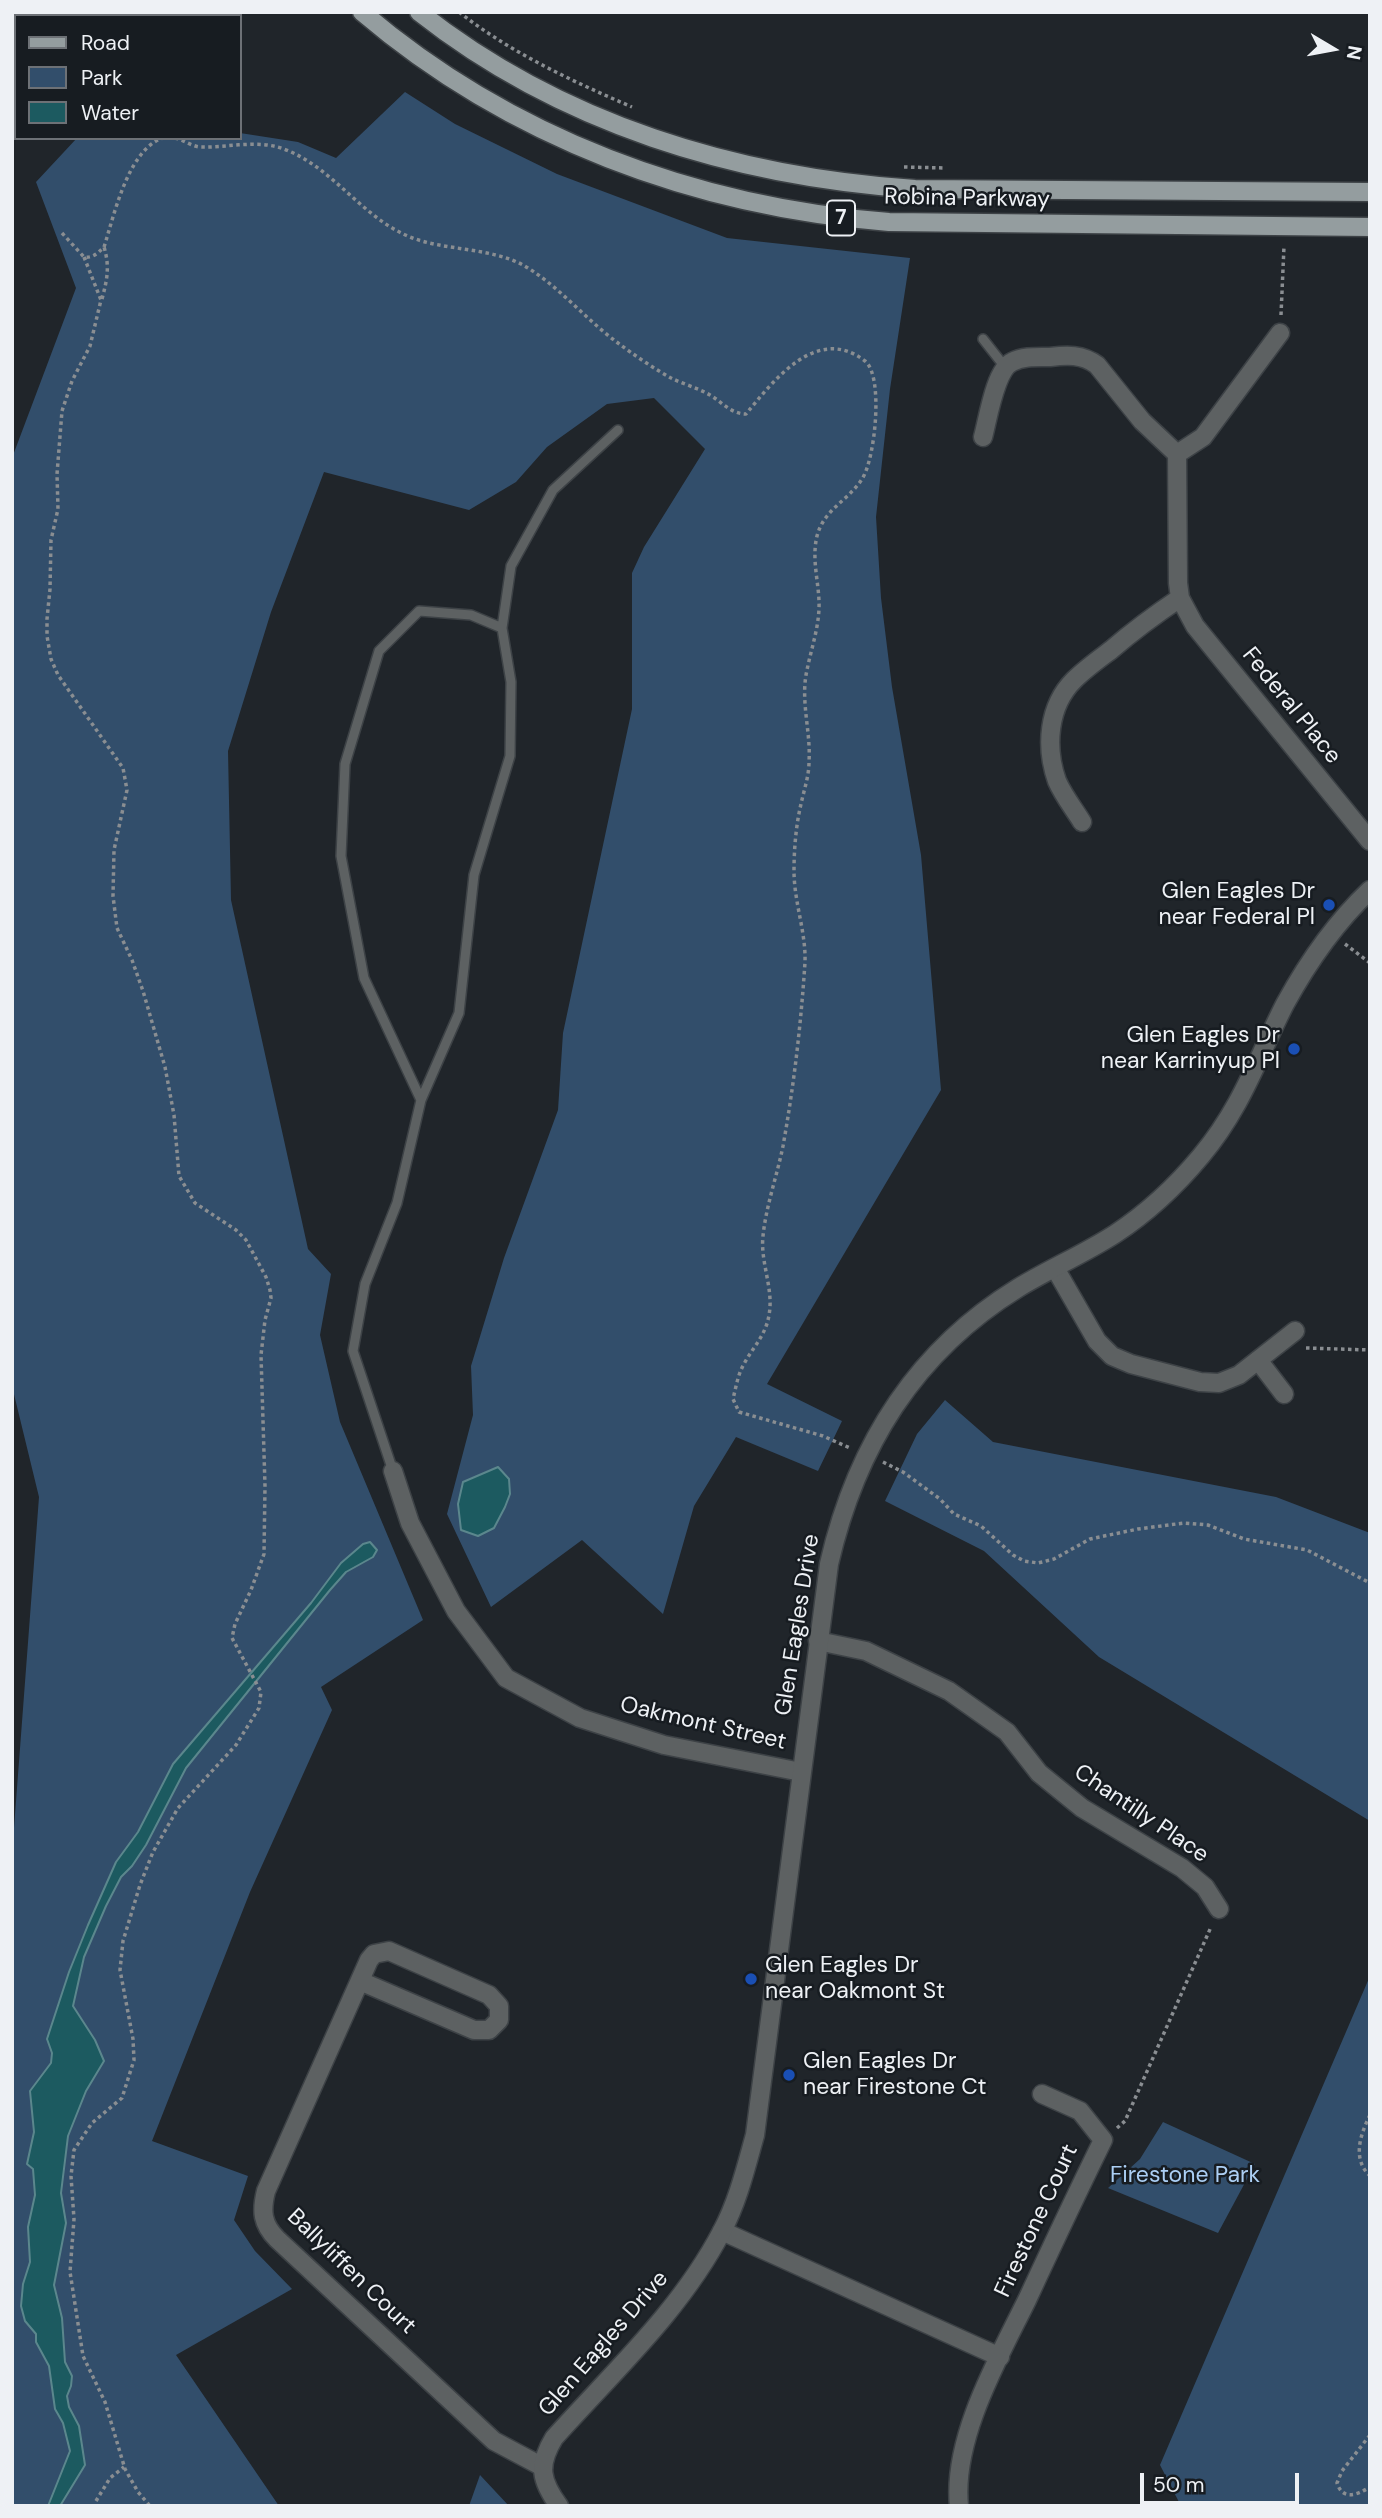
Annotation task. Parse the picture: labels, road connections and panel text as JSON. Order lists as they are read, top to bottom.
{
  "streets": {
    "main road": ["Robina Parkway", "7"],
    "street": [
      "Federal Place",
      "Glen Eagles Drive",
      "Oakmont Street",
      "Chantilly Place",
      "Firestone Court",
      "Ballyliffen Court"
    ]
  },
  "crossings": [
    ["Glen Eagles Drive", "Oakmont Street"],
    ["Glen Eagles Drive", "Chantilly Place"],
    ["Glen Eagles Drive", "Ballyliffen Court"]
  ],
  "parks": ["Firestone Park"],
  "places": [
    "Glen Eagles Dr near Federal Pl",
    "Glen Eagles Dr near Karrinyup Pl",
    "Glen Eagles Dr near Oakmont St",
    "Glen Eagles Dr near Firestone Ct"
  ],
  "legend": ["Road", "Park", "Water"],
  "scale_bar": "50 m",
  "north": "right"
}
